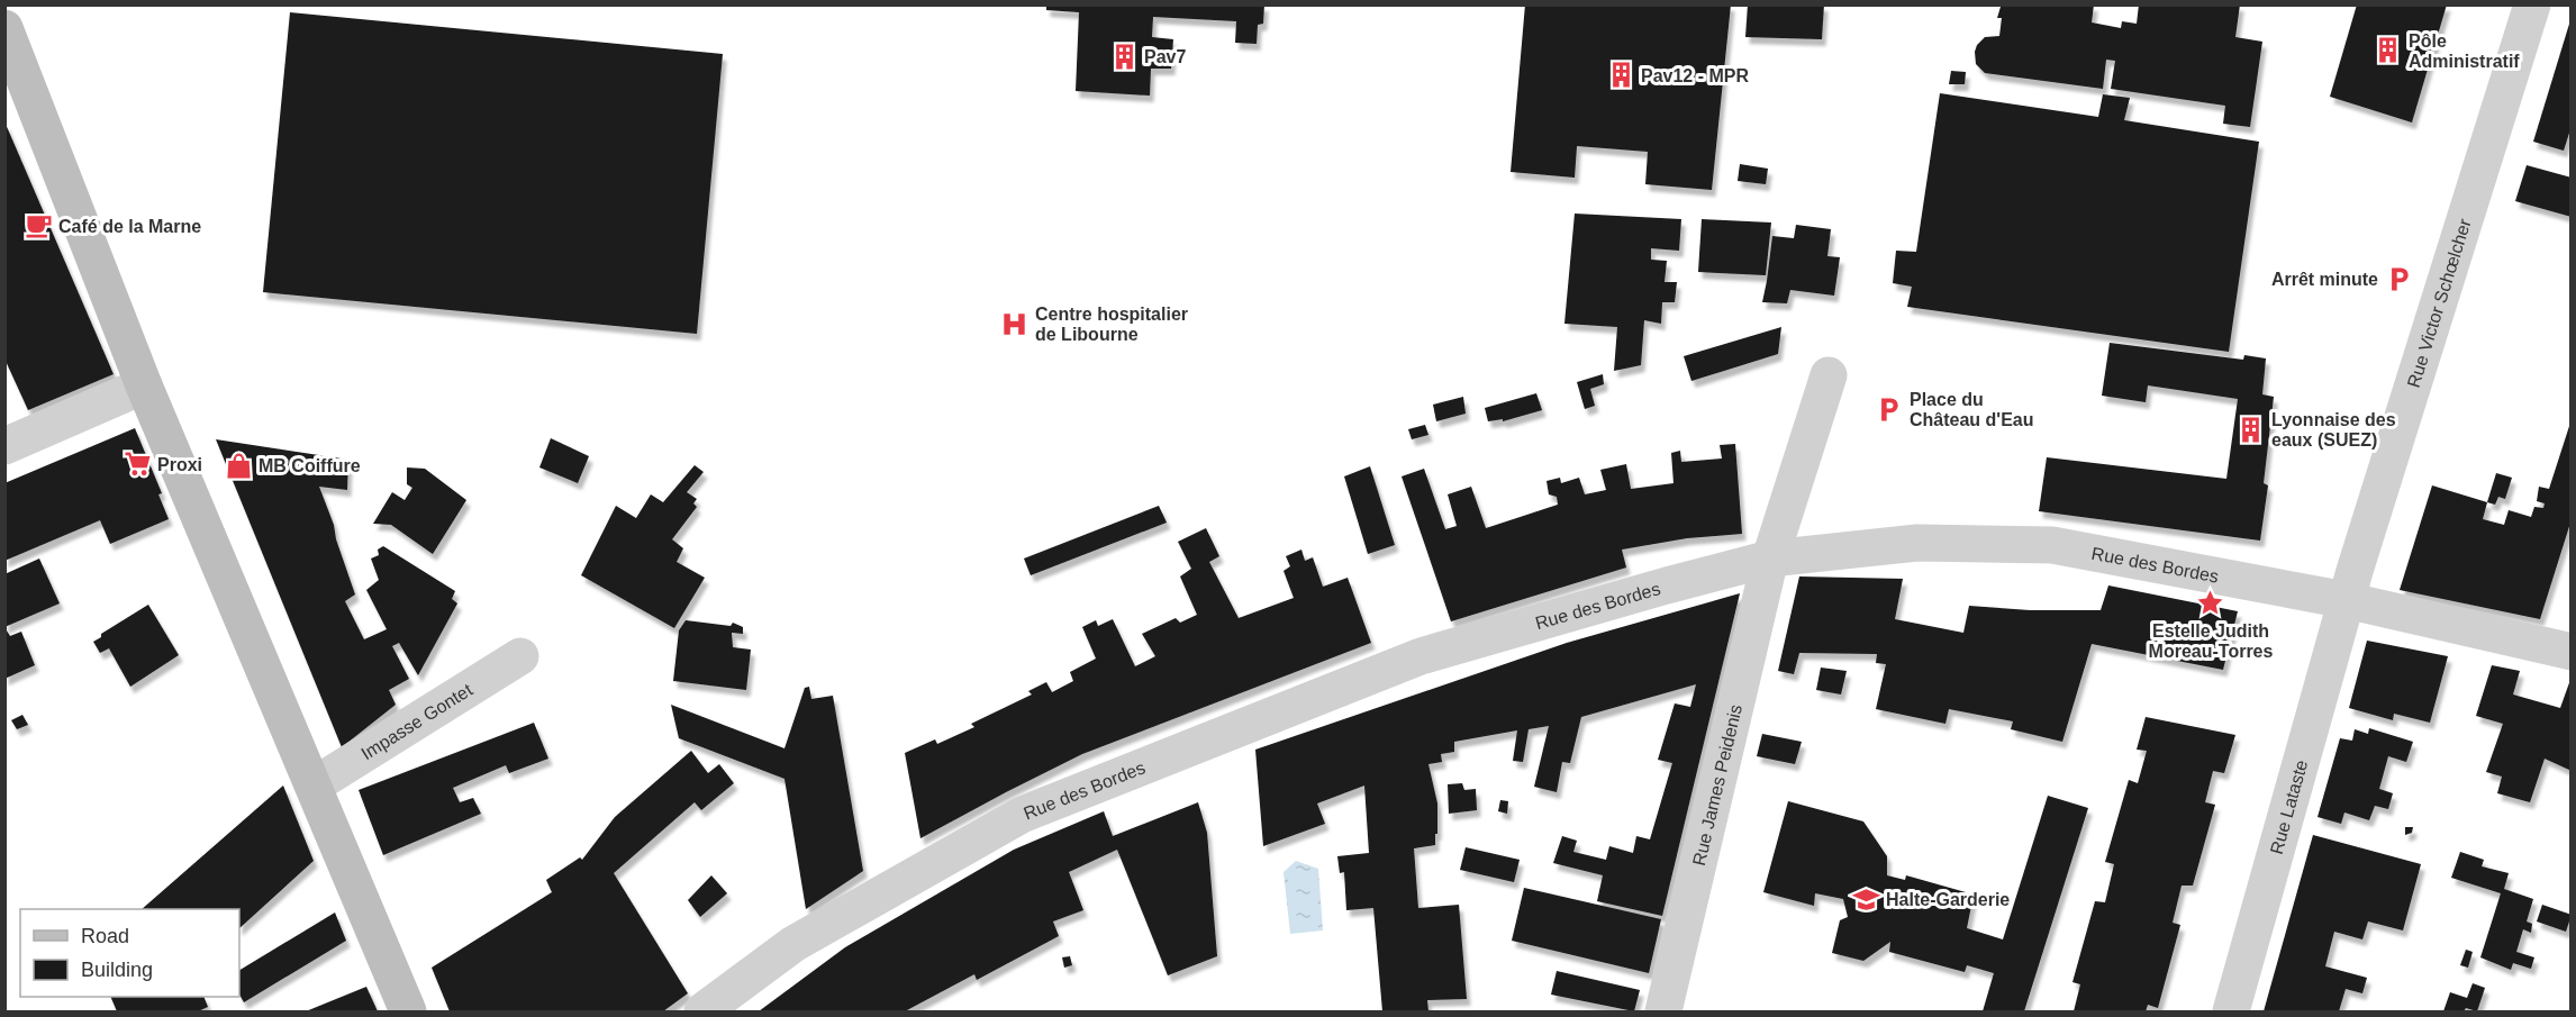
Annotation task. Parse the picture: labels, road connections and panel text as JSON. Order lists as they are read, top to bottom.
{
  "streets": {
    "street": [
      "Rue Victor Schœlcher",
      "Rue des Bordes",
      "Impasse Gontet",
      "Rue James Peidenis",
      "Rue Lataste"
    ]
  },
  "crossings": [
    ["Rue Victor Schœlcher", "Rue des Bordes"],
    ["Rue Victor Schœlcher", "Rue Lataste"],
    ["Rue des Bordes", "Rue James Peidenis"],
    ["Rue des Bordes", "Rue Lataste"]
  ],
  "places": {
    "building": [
      "Pôle Administratif",
      "Pav7",
      "Pav12 - MPR",
      "Lyonnaise des eaux (SUEZ)"
    ],
    "cafe": ["Café de la Marne"],
    "parking": ["Arrêt minute", "Place du Château d'Eau"],
    "hospital": ["Centre hospitalier de Libourne"],
    "supermarket": ["Proxi"],
    "shop": ["MB Coiffure"],
    "place": ["Estelle Judith Moreau-Torres"],
    "school or university": ["Halte-Garderie"]
  },
  "legend": ["Road", "Building"]
}
